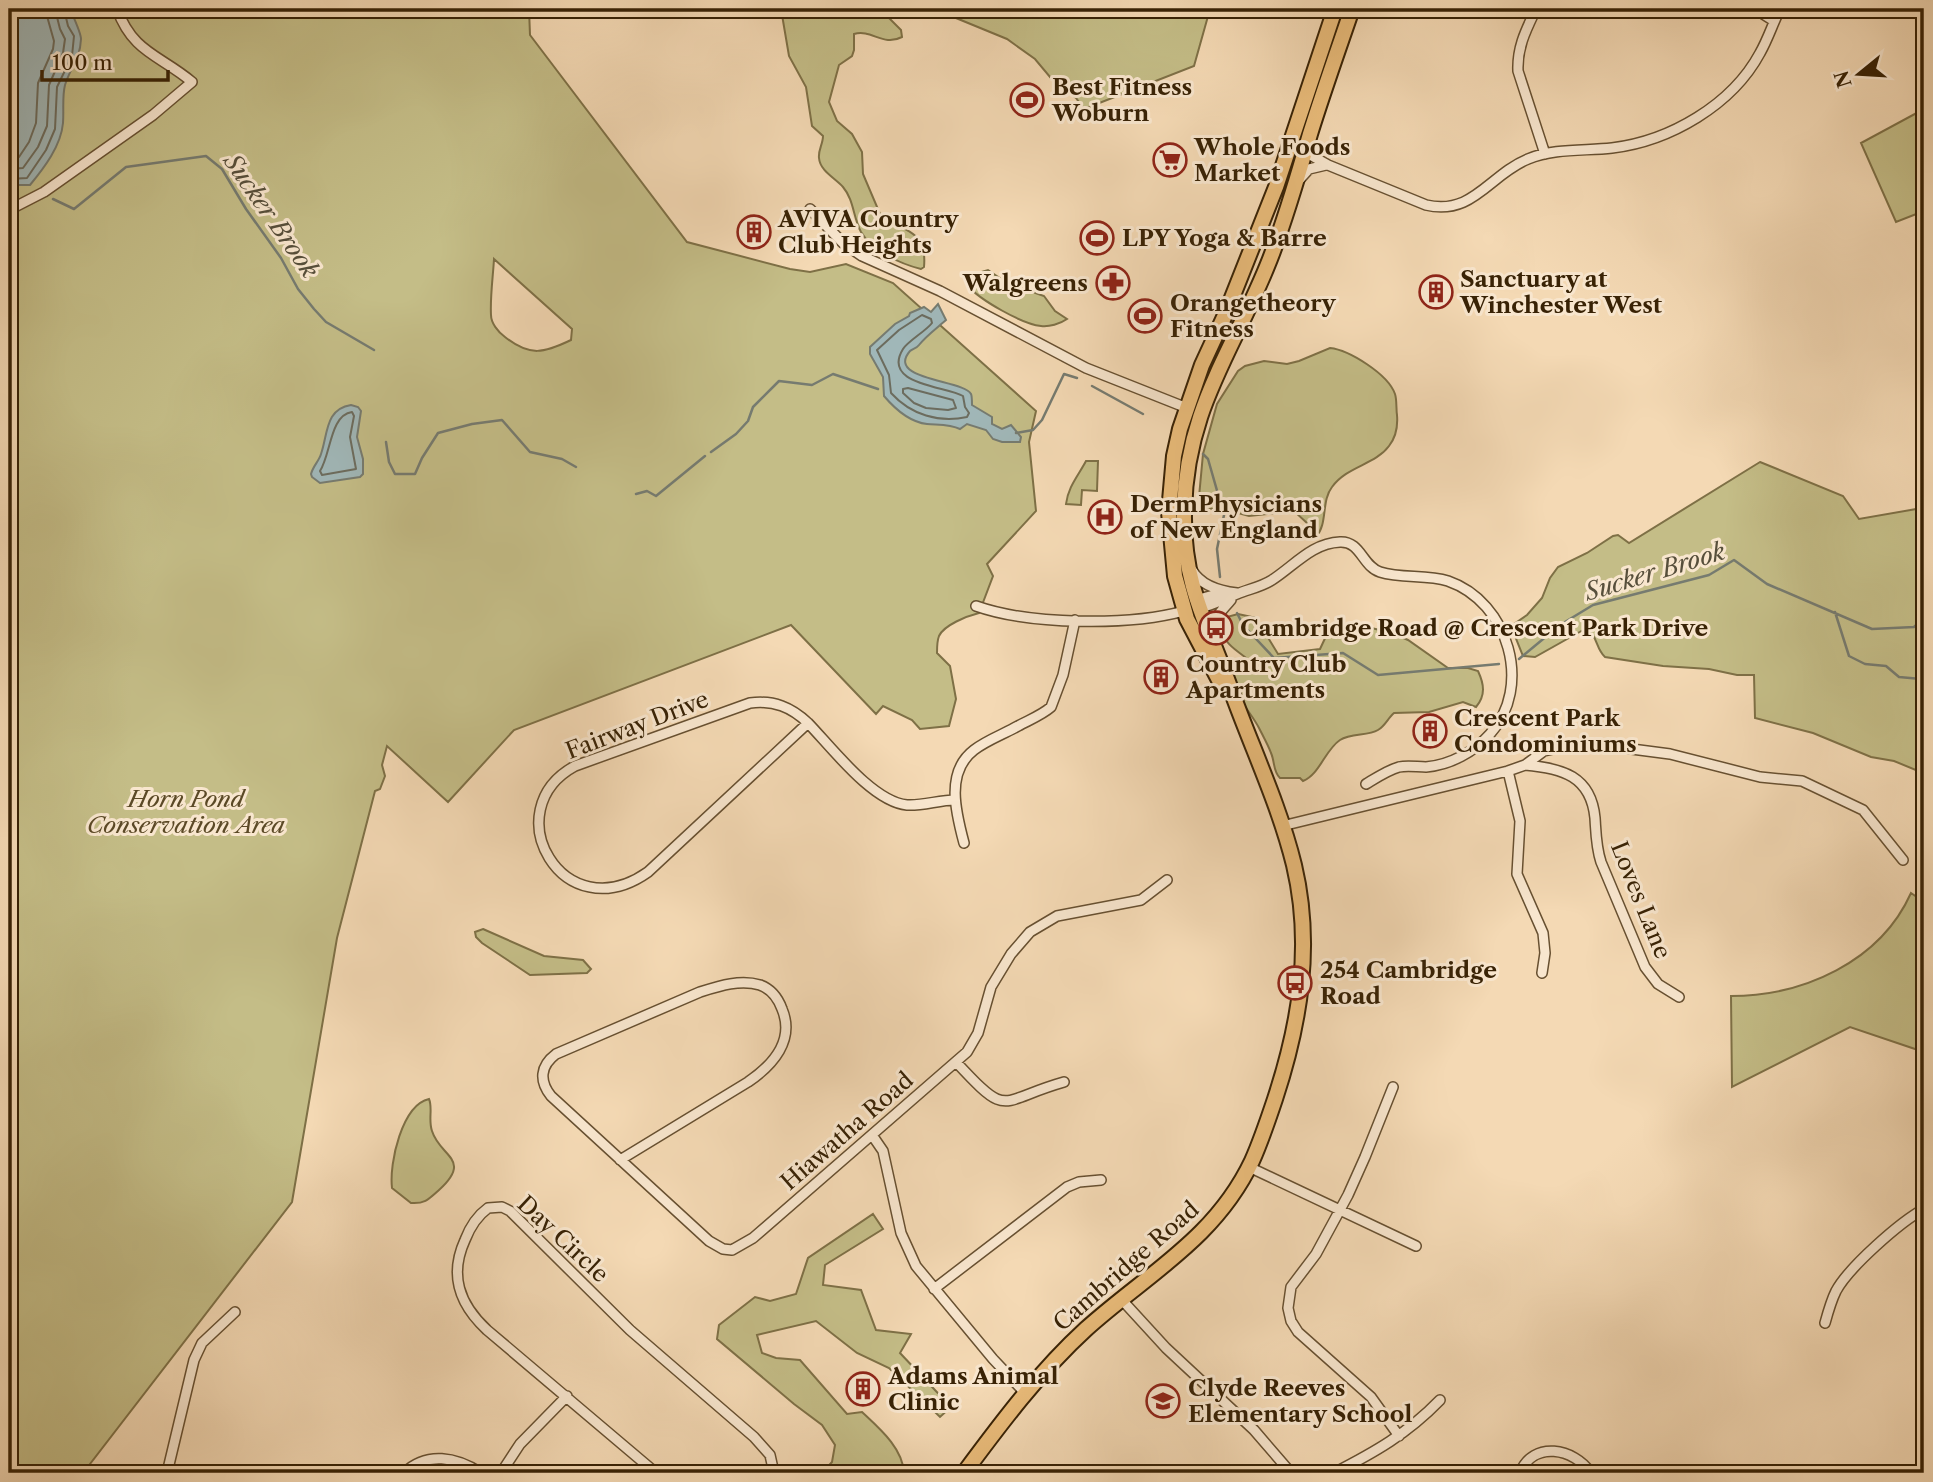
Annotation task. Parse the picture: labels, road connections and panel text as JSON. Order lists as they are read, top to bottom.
{
  "streets": {
    "highway": ["Cambridge Road"],
    "street": [
      "Fairway Drive",
      "Loves Lane",
      "Hiawatha Road",
      "Day Circle"
    ]
  },
  "water": ["Sucker Brook"],
  "parks": ["Horn Pond Conservation Area"],
  "places": {
    "sports": ["Best Fitness Woburn", "LPY Yoga & Barre", "Orangetheory Fitness"],
    "supermarket": ["Whole Foods Market"],
    "building": [
      "AVIVA Country Club Heights",
      "Sanctuary at Winchester West",
      "Country Club Apartments",
      "Crescent Park Condominiums",
      "Adams Animal Clinic"
    ],
    "pharmacy": ["Walgreens"],
    "hospital": ["DermPhysicians of New England"],
    "bus stop": ["Cambridge Road @ Crescent Park Drive", "254 Cambridge Road"],
    "school or university": ["Clyde Reeves Elementary School"]
  },
  "scale_bar": "100 m",
  "north": "left"
}
